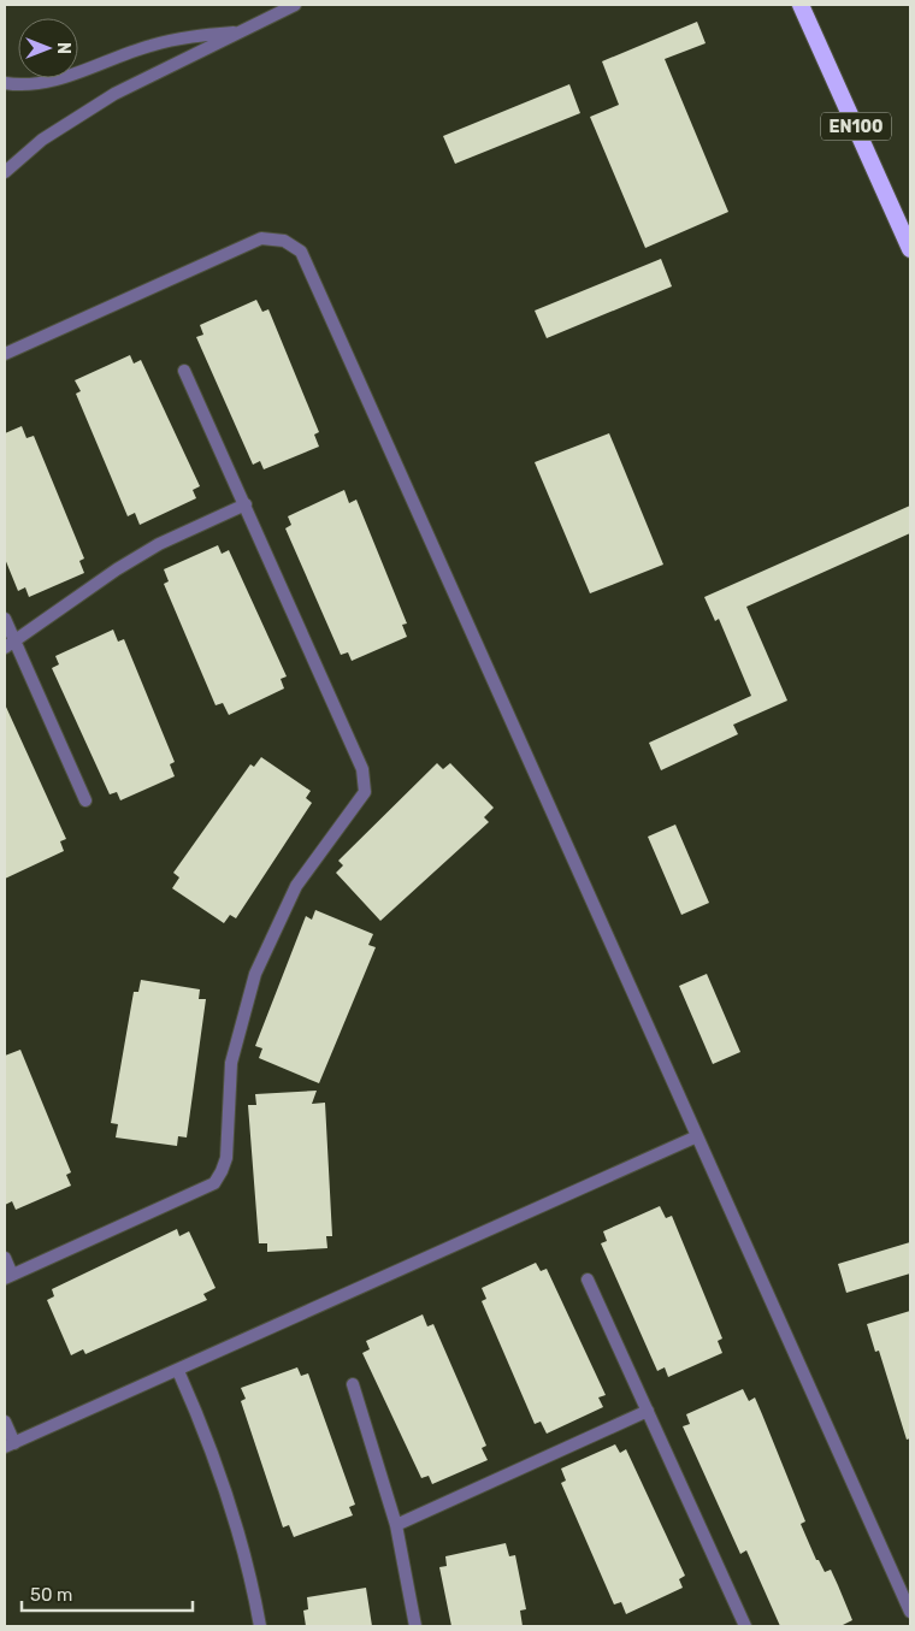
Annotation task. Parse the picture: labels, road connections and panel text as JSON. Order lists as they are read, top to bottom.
{
  "streets": {
    "highway": ["EN100"]
  },
  "scale_bar": "50 m",
  "north": "right"
}
